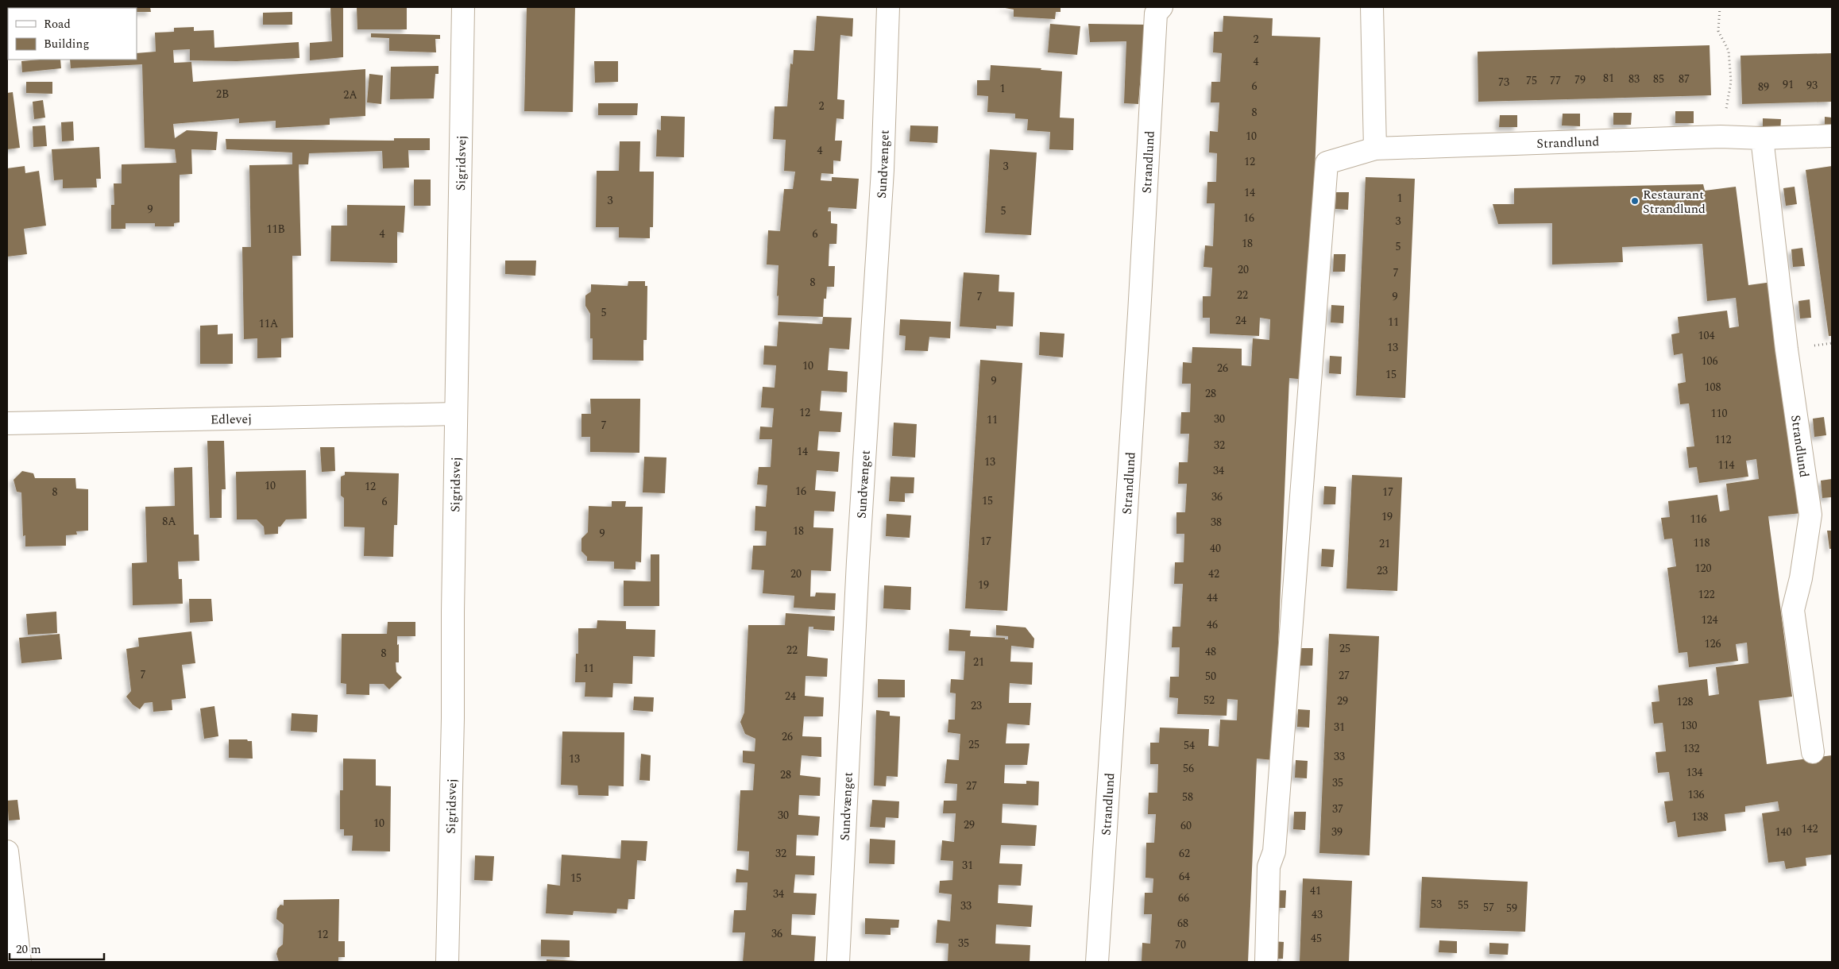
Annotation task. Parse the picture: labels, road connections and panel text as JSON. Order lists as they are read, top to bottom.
{
  "streets": {
    "street": [
      "Strandlund",
      "Sigridsvej",
      "Sundvænget",
      "Edlevej"
    ]
  },
  "crossings": [
    ["Sigridsvej", "Edlevej"]
  ],
  "places": ["Restaurant Strandlund"],
  "house_numbers": [
    "2",
    "4",
    "81",
    "83",
    "85",
    "87",
    "79",
    "75",
    "77",
    "73",
    "91",
    "93",
    "6",
    "89",
    "1",
    "2B",
    "2A",
    "2",
    "8",
    "10",
    "4",
    "12",
    "3",
    "14",
    "1",
    "3",
    "9",
    "5",
    "16",
    "3",
    "11B",
    "4",
    "6",
    "18",
    "5",
    "20",
    "7",
    "8",
    "22",
    "7",
    "9",
    "5",
    "24",
    "11",
    "11A",
    "104",
    "13",
    "106",
    "10",
    "26",
    "15",
    "9",
    "108",
    "28",
    "12",
    "110",
    "30",
    "11",
    "7",
    "112",
    "32",
    "14",
    "13",
    "114",
    "34",
    "10",
    "12",
    "16",
    "8",
    "17",
    "36",
    "15",
    "6",
    "19",
    "116",
    "8A",
    "38",
    "18",
    "9",
    "17",
    "118",
    "21",
    "40",
    "120",
    "23",
    "20",
    "42",
    "19",
    "122",
    "44",
    "124",
    "46",
    "126",
    "25",
    "22",
    "48",
    "8",
    "21",
    "11",
    "7",
    "27",
    "50",
    "24",
    "52",
    "29",
    "128",
    "23",
    "130",
    "31",
    "26",
    "25",
    "54",
    "132",
    "33",
    "13",
    "56",
    "134",
    "28",
    "35",
    "27",
    "136",
    "58",
    "37",
    "30",
    "138",
    "10",
    "29",
    "60",
    "142",
    "39",
    "140",
    "32",
    "62",
    "31",
    "64",
    "15",
    "41",
    "34",
    "66",
    "53",
    "55",
    "33",
    "57",
    "59",
    "43",
    "68",
    "36",
    "12",
    "45",
    "35",
    "70"
  ],
  "legend": ["Road", "Building"],
  "scale_bar": "20 m"
}
